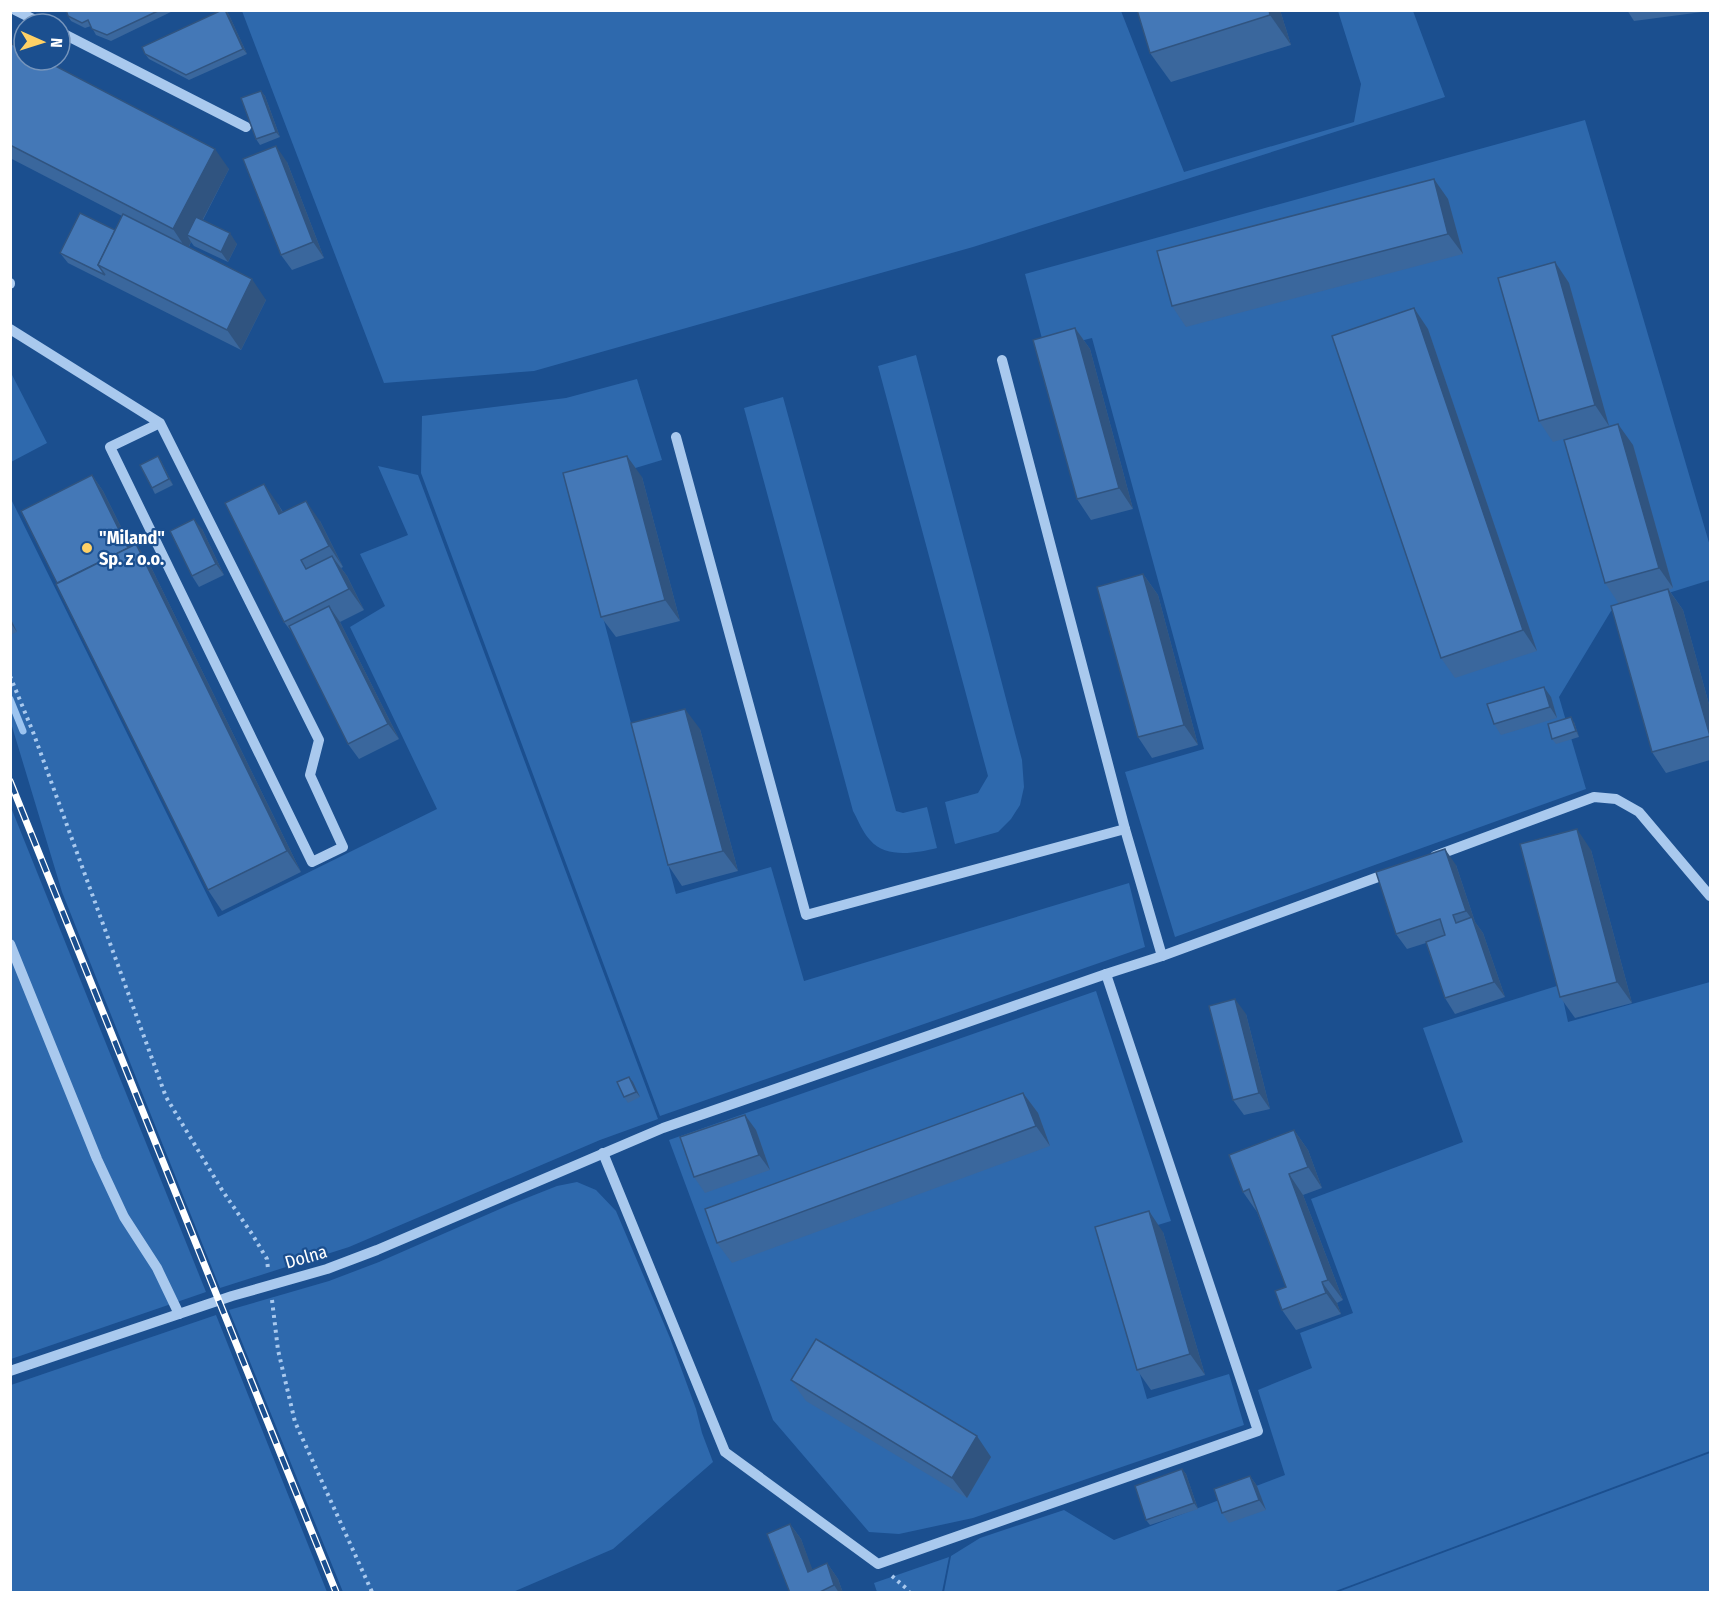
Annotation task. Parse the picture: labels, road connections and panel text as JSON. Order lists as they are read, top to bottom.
{
  "streets": {
    "street": ["Dolna"]
  },
  "places": ["\"Miland\" Sp. z o.o."],
  "north": "right"
}
